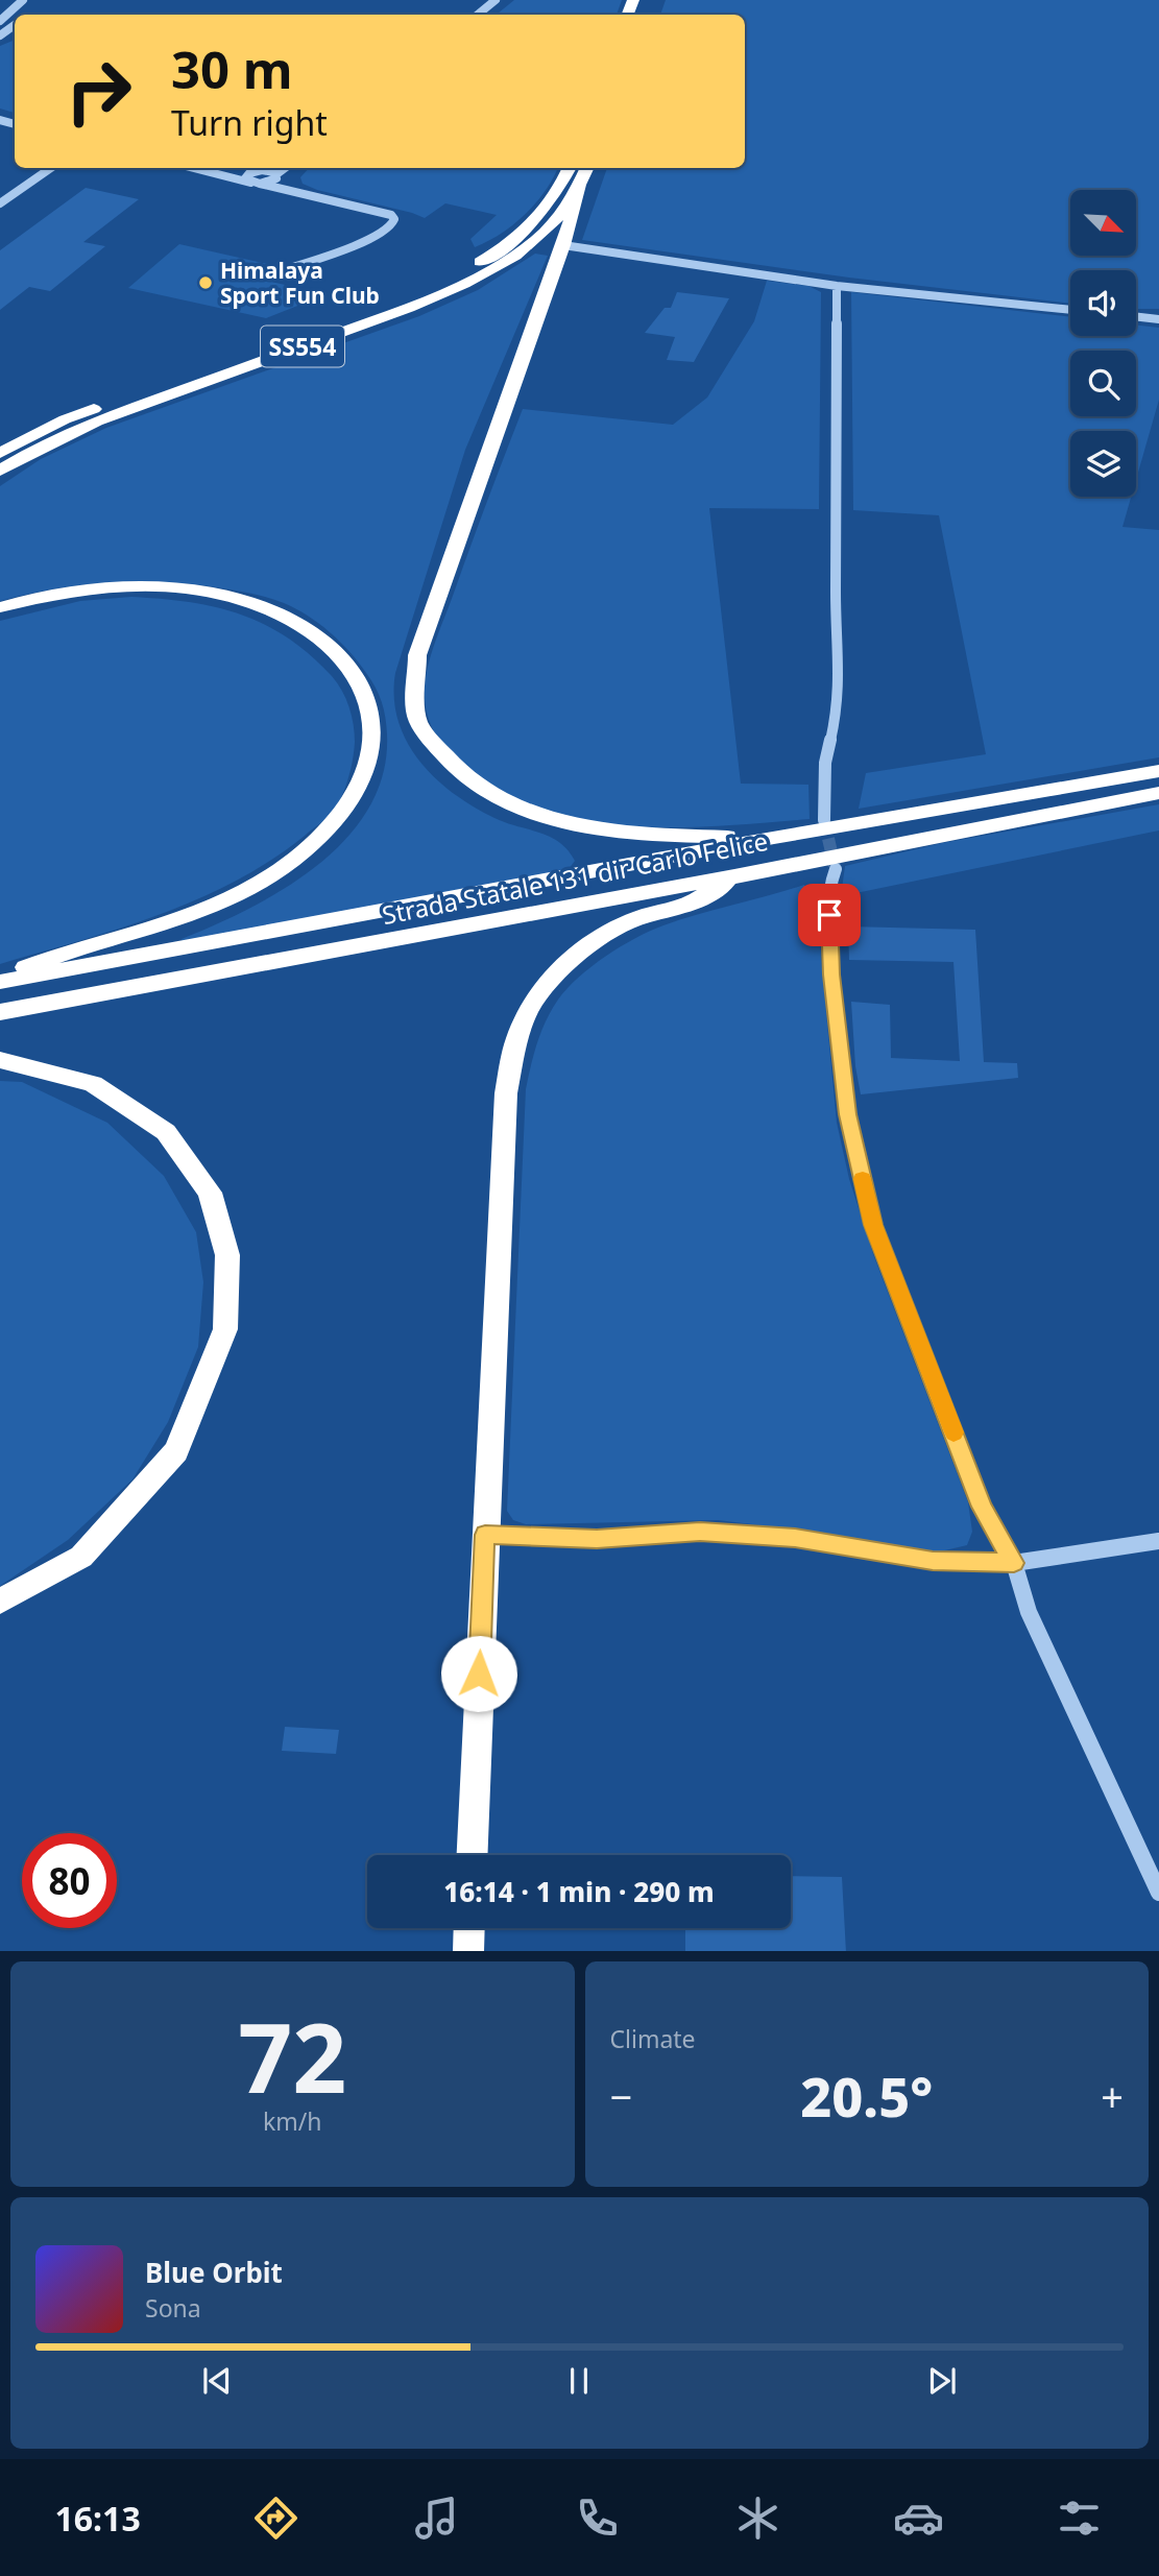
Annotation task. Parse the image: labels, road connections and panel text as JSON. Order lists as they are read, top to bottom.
{
  "streets": {
    "highway": ["SS554", "Strada Statale 131 dir Carlo Felice"]
  },
  "places": ["Himalaya Sport Fun Club"],
  "north": "bottom right",
  "page": {
    "turn": ["30 m", "Turn right"],
    "limit": "80",
    "trip": "16:14 · 1 min · 290 m",
    "tile": [
      ["72", "km/h"],
      "Climate"
    ],
    "heat": ["−", "20.5°", "+"],
    "song": ["Blue Orbit", "Sona"],
    "tabs": "16:13"
  }
}
